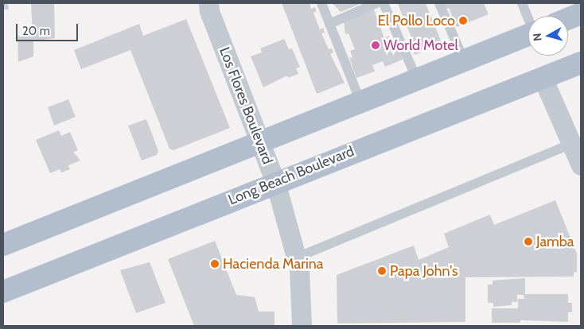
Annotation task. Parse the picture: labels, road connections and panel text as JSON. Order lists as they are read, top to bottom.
{
  "streets": {
    "main road": ["Long Beach Boulevard"],
    "street": ["Los Flores Boulevard"]
  },
  "crossings": [
    ["Los Flores Boulevard", "Long Beach Boulevard"]
  ],
  "places": [
    "El Pollo Loco",
    "World Motel",
    "Jamba",
    "Hacienda Marina",
    "Papa John's"
  ],
  "scale_bar": "20 m",
  "north": "left"
}
